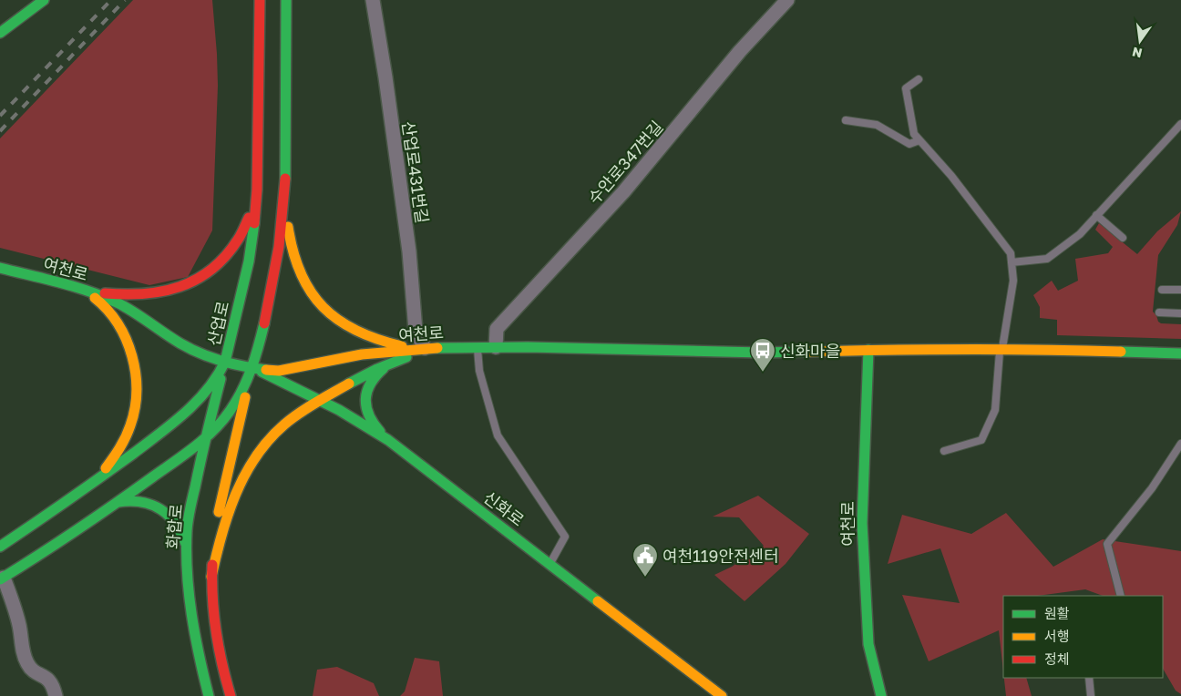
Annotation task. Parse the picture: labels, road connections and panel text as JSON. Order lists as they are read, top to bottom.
{
  "streets": {
    "main road": [
      "여천로",
      "산업로",
      "신화로",
      "화합로"
    ],
    "street": ["수안로347번길", "산업로431번길"]
  },
  "crossings": [
    ["수안로347번길", "여천로"],
    ["산업로431번길", "여천로"],
    ["여천로", "산업로"],
    ["여천로", "신화로"],
    ["여천로", "화합로"],
    ["산업로", "화합로"]
  ],
  "places": {
    "bus stop": ["신화마을"],
    "public building": ["여천119안전센터"]
  },
  "legend": ["원활", "서행", "정체"],
  "north": "bottom"
}
